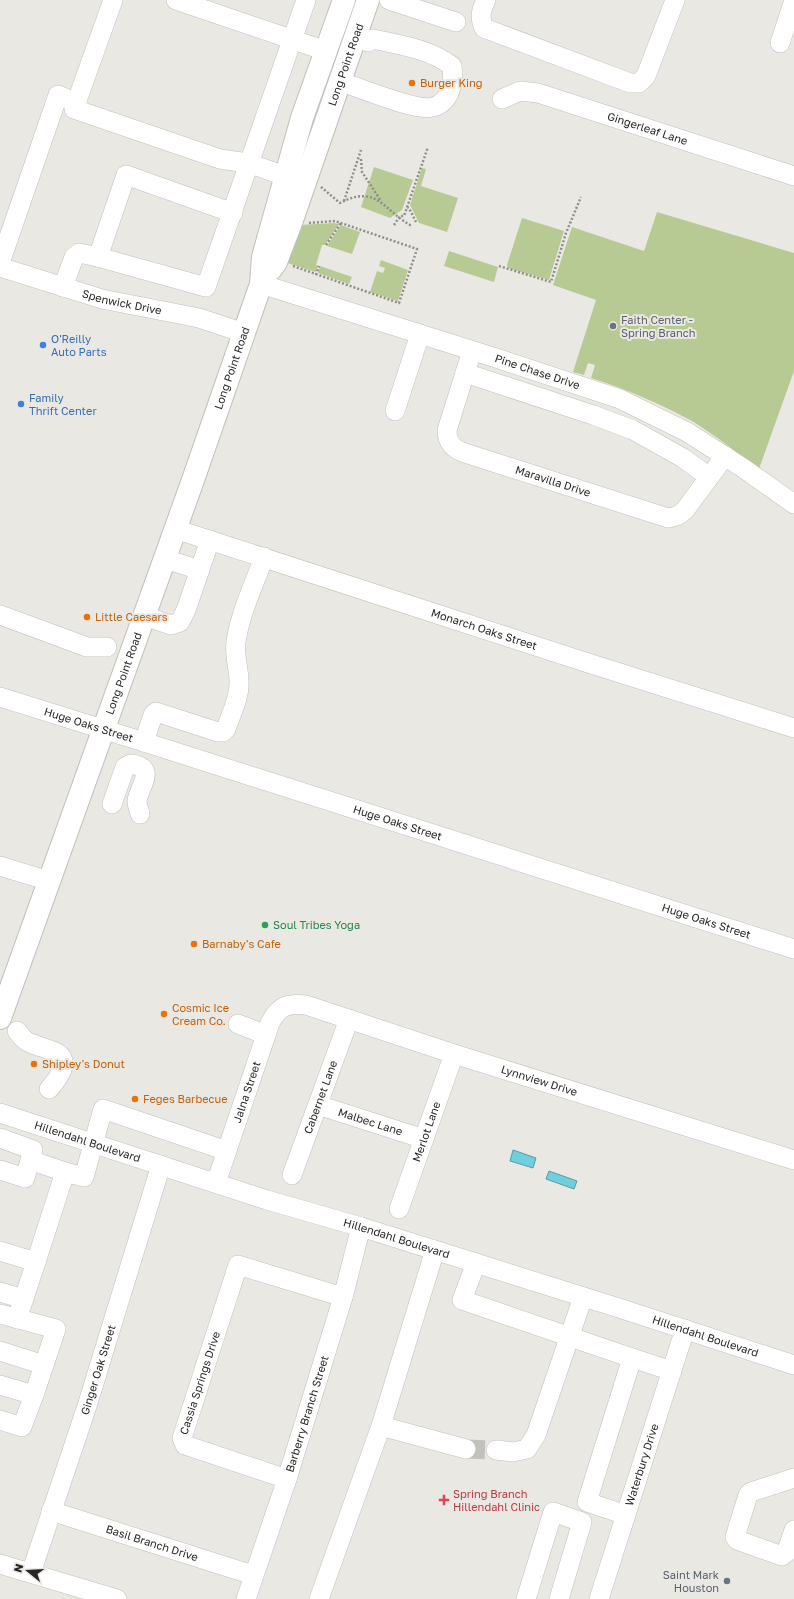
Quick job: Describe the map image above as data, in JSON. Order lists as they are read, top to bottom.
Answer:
{
  "streets": {
    "main road": ["Long Point Road"],
    "street": [
      "Gingerleaf Lane",
      "Spenwick Drive",
      "Pine Chase Drive",
      "Maravilla Drive",
      "Monarch Oaks Street",
      "Huge Oaks Street",
      "Lynnview Drive",
      "Jalna Street",
      "Cabernet Lane",
      "Malbec Lane",
      "Merlot Lane",
      "Hillendahl Boulevard",
      "Ginger Oak Street",
      "Cassia Springs Drive",
      "Barberry Branch Street",
      "Waterbury Drive",
      "Basil Branch Drive"
    ]
  },
  "crossings": [
    ["Long Point Road", "Spenwick Drive"],
    ["Long Point Road", "Pine Chase Drive"],
    ["Long Point Road", "Monarch Oaks Street"],
    ["Long Point Road", "Huge Oaks Street"],
    ["Pine Chase Drive", "Maravilla Drive"],
    ["Lynnview Drive", "Jalna Street"],
    ["Lynnview Drive", "Cabernet Lane"],
    ["Lynnview Drive", "Merlot Lane"],
    ["Jalna Street", "Hillendahl Boulevard"],
    ["Cabernet Lane", "Malbec Lane"],
    ["Malbec Lane", "Merlot Lane"],
    ["Hillendahl Boulevard", "Ginger Oak Street"],
    ["Hillendahl Boulevard", "Barberry Branch Street"],
    ["Hillendahl Boulevard", "Waterbury Drive"],
    ["Ginger Oak Street", "Basil Branch Drive"],
    ["Cassia Springs Drive", "Barberry Branch Street"],
    ["Barberry Branch Street", "Basil Branch Drive"]
  ],
  "places": {
    "other": [
      "Burger King",
      "Faith Center - Spring Branch",
      "O'Reilly Auto Parts",
      "Family Thrift Center",
      "Little Caesars",
      "Soul Tribes Yoga",
      "Barnaby's Cafe",
      "Cosmic Ice Cream Co.",
      "Shipley's Donut",
      "Feges Barbecue",
      "Saint Mark Houston"
    ],
    "health": ["Spring Branch Hillendahl Clinic"]
  },
  "north": "left"
}
